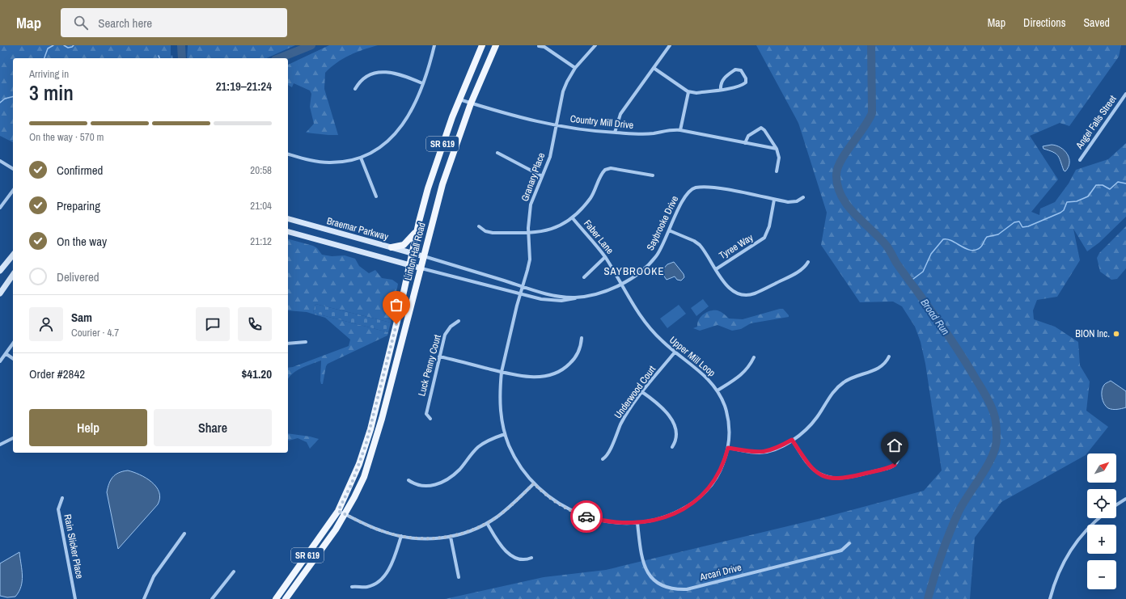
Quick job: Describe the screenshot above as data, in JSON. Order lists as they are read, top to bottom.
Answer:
{
  "streets": {
    "main road": ["SR 619", "Linton Hall Road"],
    "street": [
      "Country Mill Drive",
      "Angel Falls Street",
      "Granary Place",
      "Saybrooke Drive",
      "Braemar Parkway",
      "Faber Lane",
      "Tyree Way",
      "Upper Mill Loop",
      "Luck Penny Court",
      "Underwood Court",
      "Rain Slicker Place",
      "Arcari Drive"
    ]
  },
  "crossings": [
    ["Country Mill Drive", "Granary Place"],
    ["Country Mill Drive", "Linton Hall Road"],
    ["Granary Place", "Saybrooke Drive"],
    ["Granary Place", "Upper Mill Loop"],
    ["Saybrooke Drive", "Braemar Parkway"],
    ["Saybrooke Drive", "Faber Lane"],
    ["Saybrooke Drive", "Tyree Way"],
    ["Saybrooke Drive", "Linton Hall Road"],
    ["Saybrooke Drive", "Upper Mill Loop"],
    ["Braemar Parkway", "Linton Hall Road"],
    ["Faber Lane", "Upper Mill Loop"],
    ["Upper Mill Loop", "Underwood Court"],
    ["Upper Mill Loop", "Arcari Drive"]
  ],
  "districts": ["SAYBROOKE"],
  "water": ["Broad Run"],
  "places": ["BION Inc."],
  "north": "top right",
  "page": {
    "header": "Map",
    "search": "Search here",
    "nav": ["Map", "Directions", "Saved"],
    "heading": ["3 min", "Arriving in", "21:19–21:24"],
    "panel": [
      "Sam",
      "Courier · 4.7",
      "Order #2842",
      "$41.20"
    ],
    "bar": "On the way · 570 m",
    "list": [
      ["Confirmed", "20:58"],
      ["Preparing", "21:04"],
      ["On the way", "21:12"],
      "Delivered"
    ],
    "buttons": ["Help", "Share"],
    "map_buttons": ["+", "−"]
  }
}
